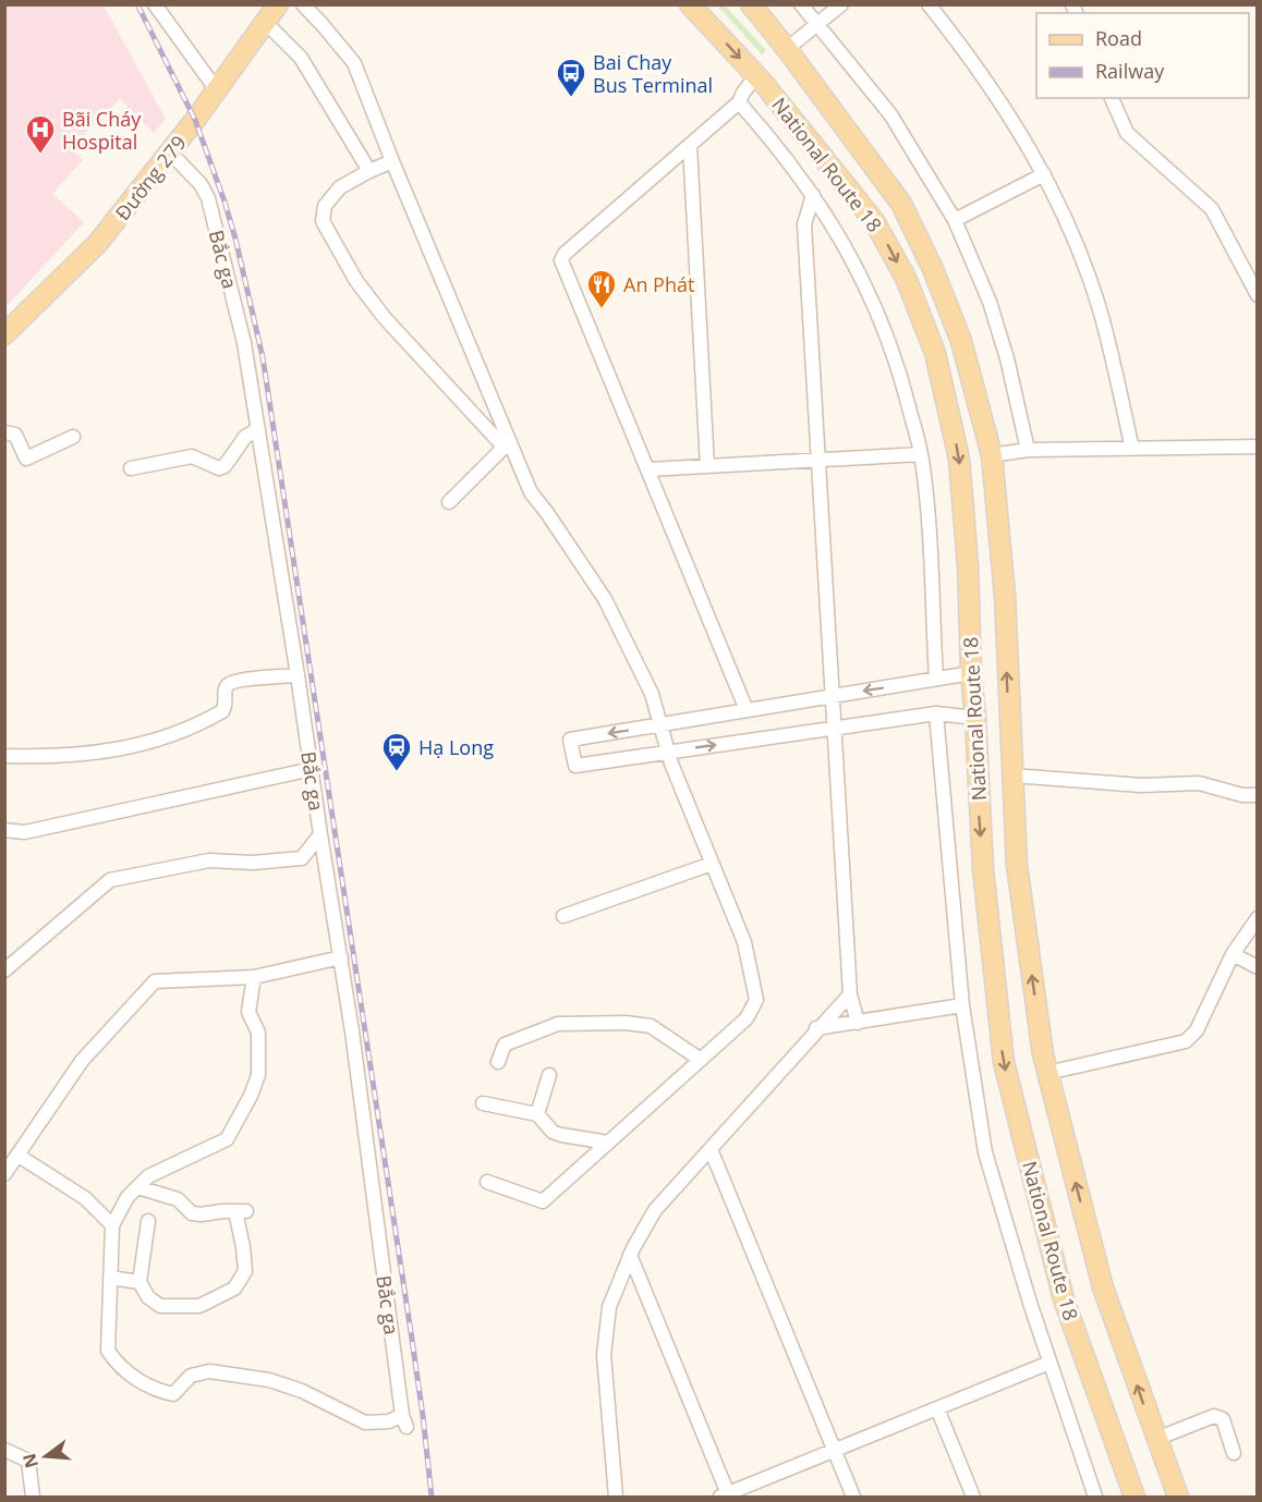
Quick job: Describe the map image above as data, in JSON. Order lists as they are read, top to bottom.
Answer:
{
  "streets": {
    "main road": ["National Route 18", "Đường 279"],
    "street": ["Bắc ga"]
  },
  "crossings": [
    ["Đường 279", "Bắc ga"]
  ],
  "places": {
    "bus stop": ["Bai Chay Bus Terminal"],
    "hospital": ["Bãi Cháy Hospital"],
    "restaurant": ["An Phát"],
    "station": ["Hạ Long"]
  },
  "legend": ["Road", "Railway"],
  "north": "left"
}
